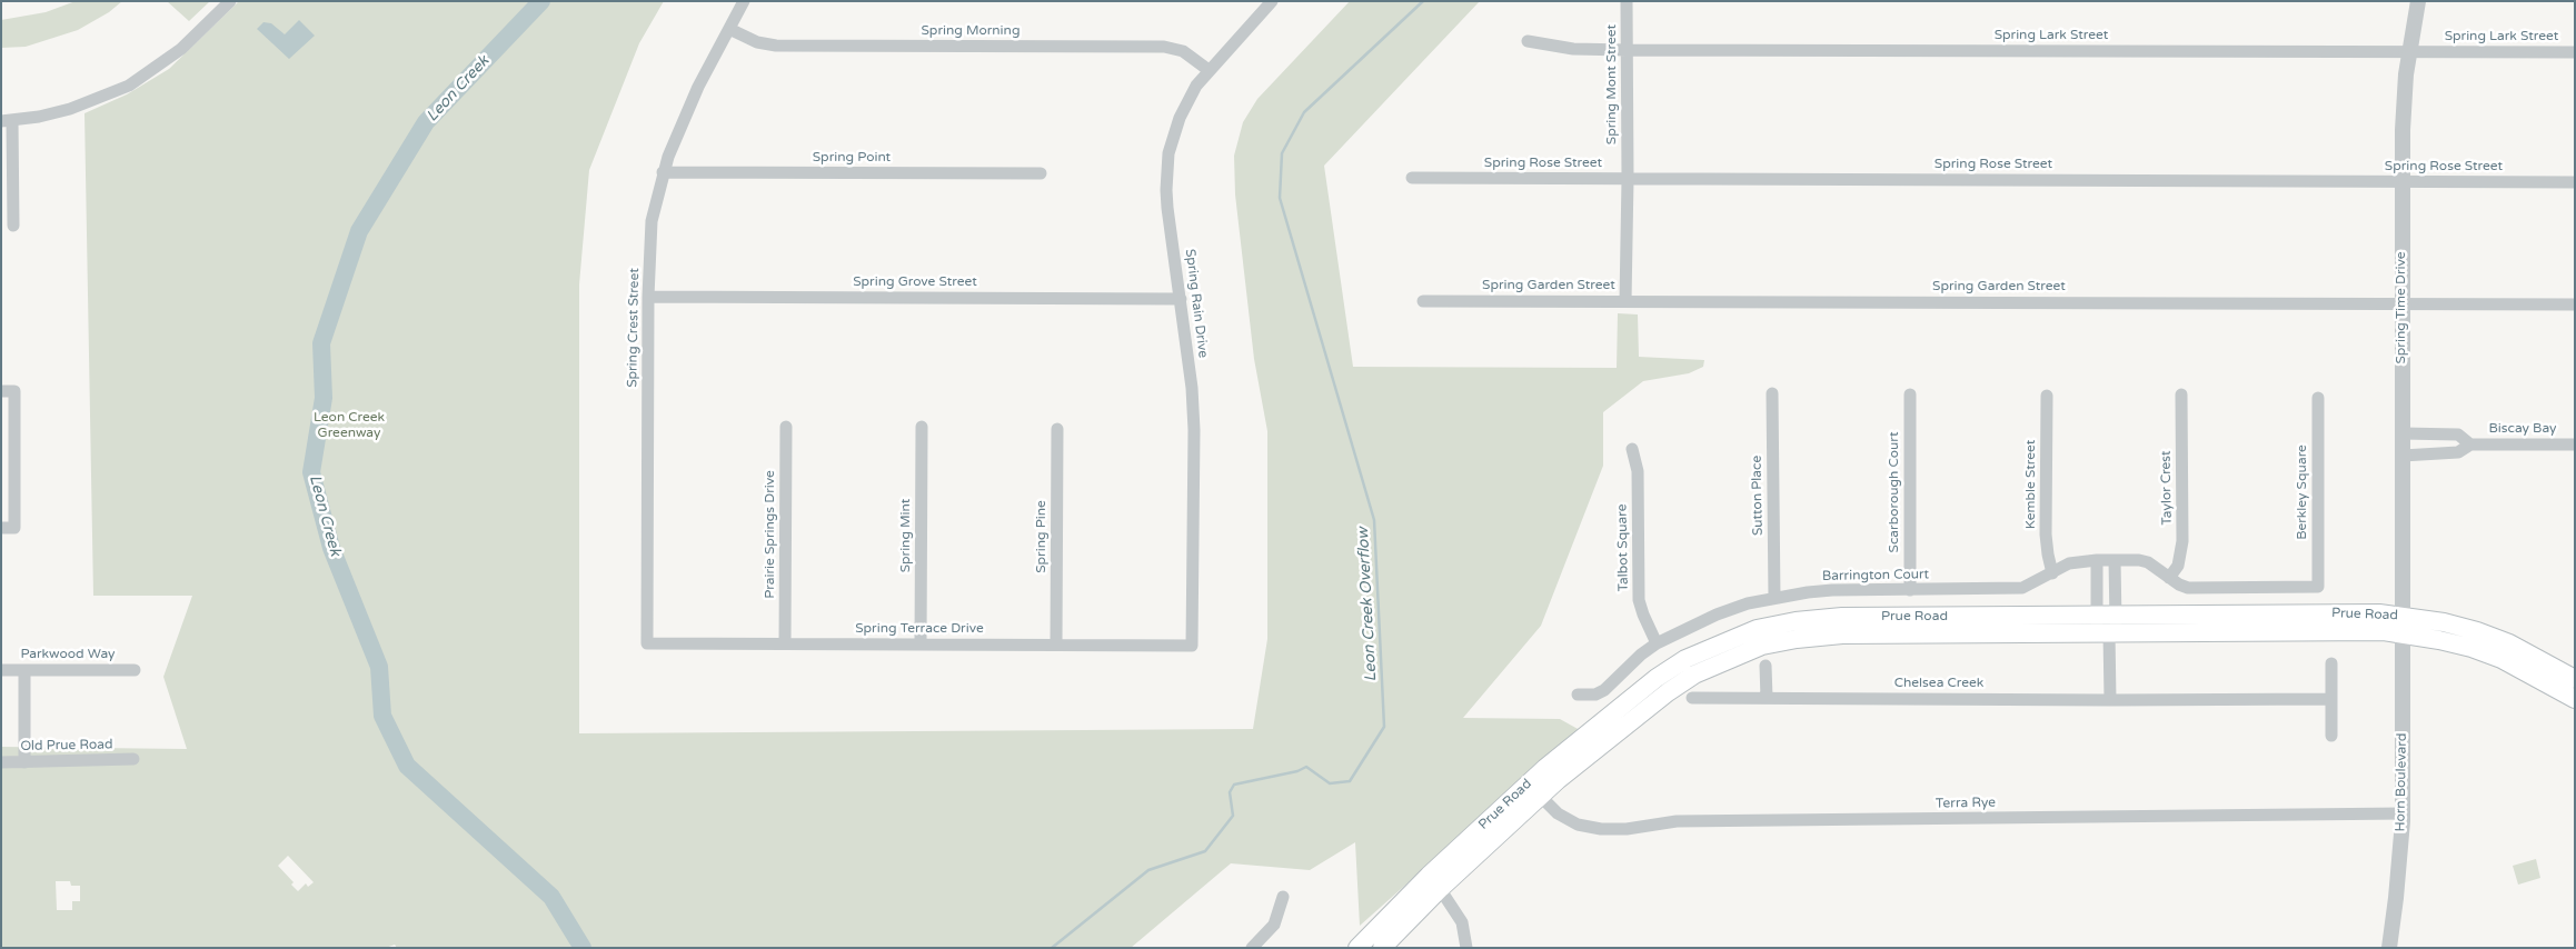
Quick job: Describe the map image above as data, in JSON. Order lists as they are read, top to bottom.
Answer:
{
  "streets": {
    "main road": ["Prue Road"],
    "street": [
      "Spring Morning",
      "Spring Lark Street",
      "Spring Mont Street",
      "Spring Point",
      "Spring Rose Street",
      "Spring Grove Street",
      "Spring Garden Street",
      "Spring Rain Drive",
      "Spring Time Drive",
      "Spring Crest Street",
      "Biscay Bay",
      "Kemble Street",
      "Taylor Crest",
      "Scarborough Court",
      "Berkley Square",
      "Sutton Place",
      "Prairie Springs Drive",
      "Spring Mint",
      "Spring Pine",
      "Talbot Square",
      "Barrington Court",
      "Spring Terrace Drive",
      "Parkwood Way",
      "Chelsea Creek",
      "Old Prue Road",
      "Horn Boulevard",
      "Terra Rye"
    ]
  },
  "crossings": [
    ["Spring Morning", "Spring Rain Drive"],
    ["Spring Morning", "Spring Crest Street"],
    ["Spring Lark Street", "Spring Mont Street"],
    ["Spring Lark Street", "Spring Time Drive"],
    ["Spring Mont Street", "Spring Rose Street"],
    ["Spring Mont Street", "Spring Garden Street"],
    ["Spring Point", "Spring Crest Street"],
    ["Spring Rose Street", "Spring Time Drive"],
    ["Spring Grove Street", "Spring Rain Drive"],
    ["Spring Grove Street", "Spring Crest Street"],
    ["Spring Garden Street", "Spring Time Drive"],
    ["Spring Rain Drive", "Spring Terrace Drive"],
    ["Spring Time Drive", "Biscay Bay"],
    ["Spring Time Drive", "Prue Road"],
    ["Spring Time Drive", "Horn Boulevard"],
    ["Spring Crest Street", "Spring Terrace Drive"],
    ["Kemble Street", "Barrington Court"],
    ["Taylor Crest", "Barrington Court"],
    ["Scarborough Court", "Barrington Court"],
    ["Berkley Square", "Barrington Court"],
    ["Sutton Place", "Barrington Court"],
    ["Prairie Springs Drive", "Spring Terrace Drive"],
    ["Spring Mint", "Spring Terrace Drive"],
    ["Spring Pine", "Spring Terrace Drive"],
    ["Talbot Square", "Barrington Court"],
    ["Prue Road", "Horn Boulevard"],
    ["Prue Road", "Terra Rye"],
    ["Horn Boulevard", "Terra Rye"]
  ],
  "water": ["Leon Creek", "Leon Creek Overflow"],
  "parks": ["Leon Creek Greenway"]
}
